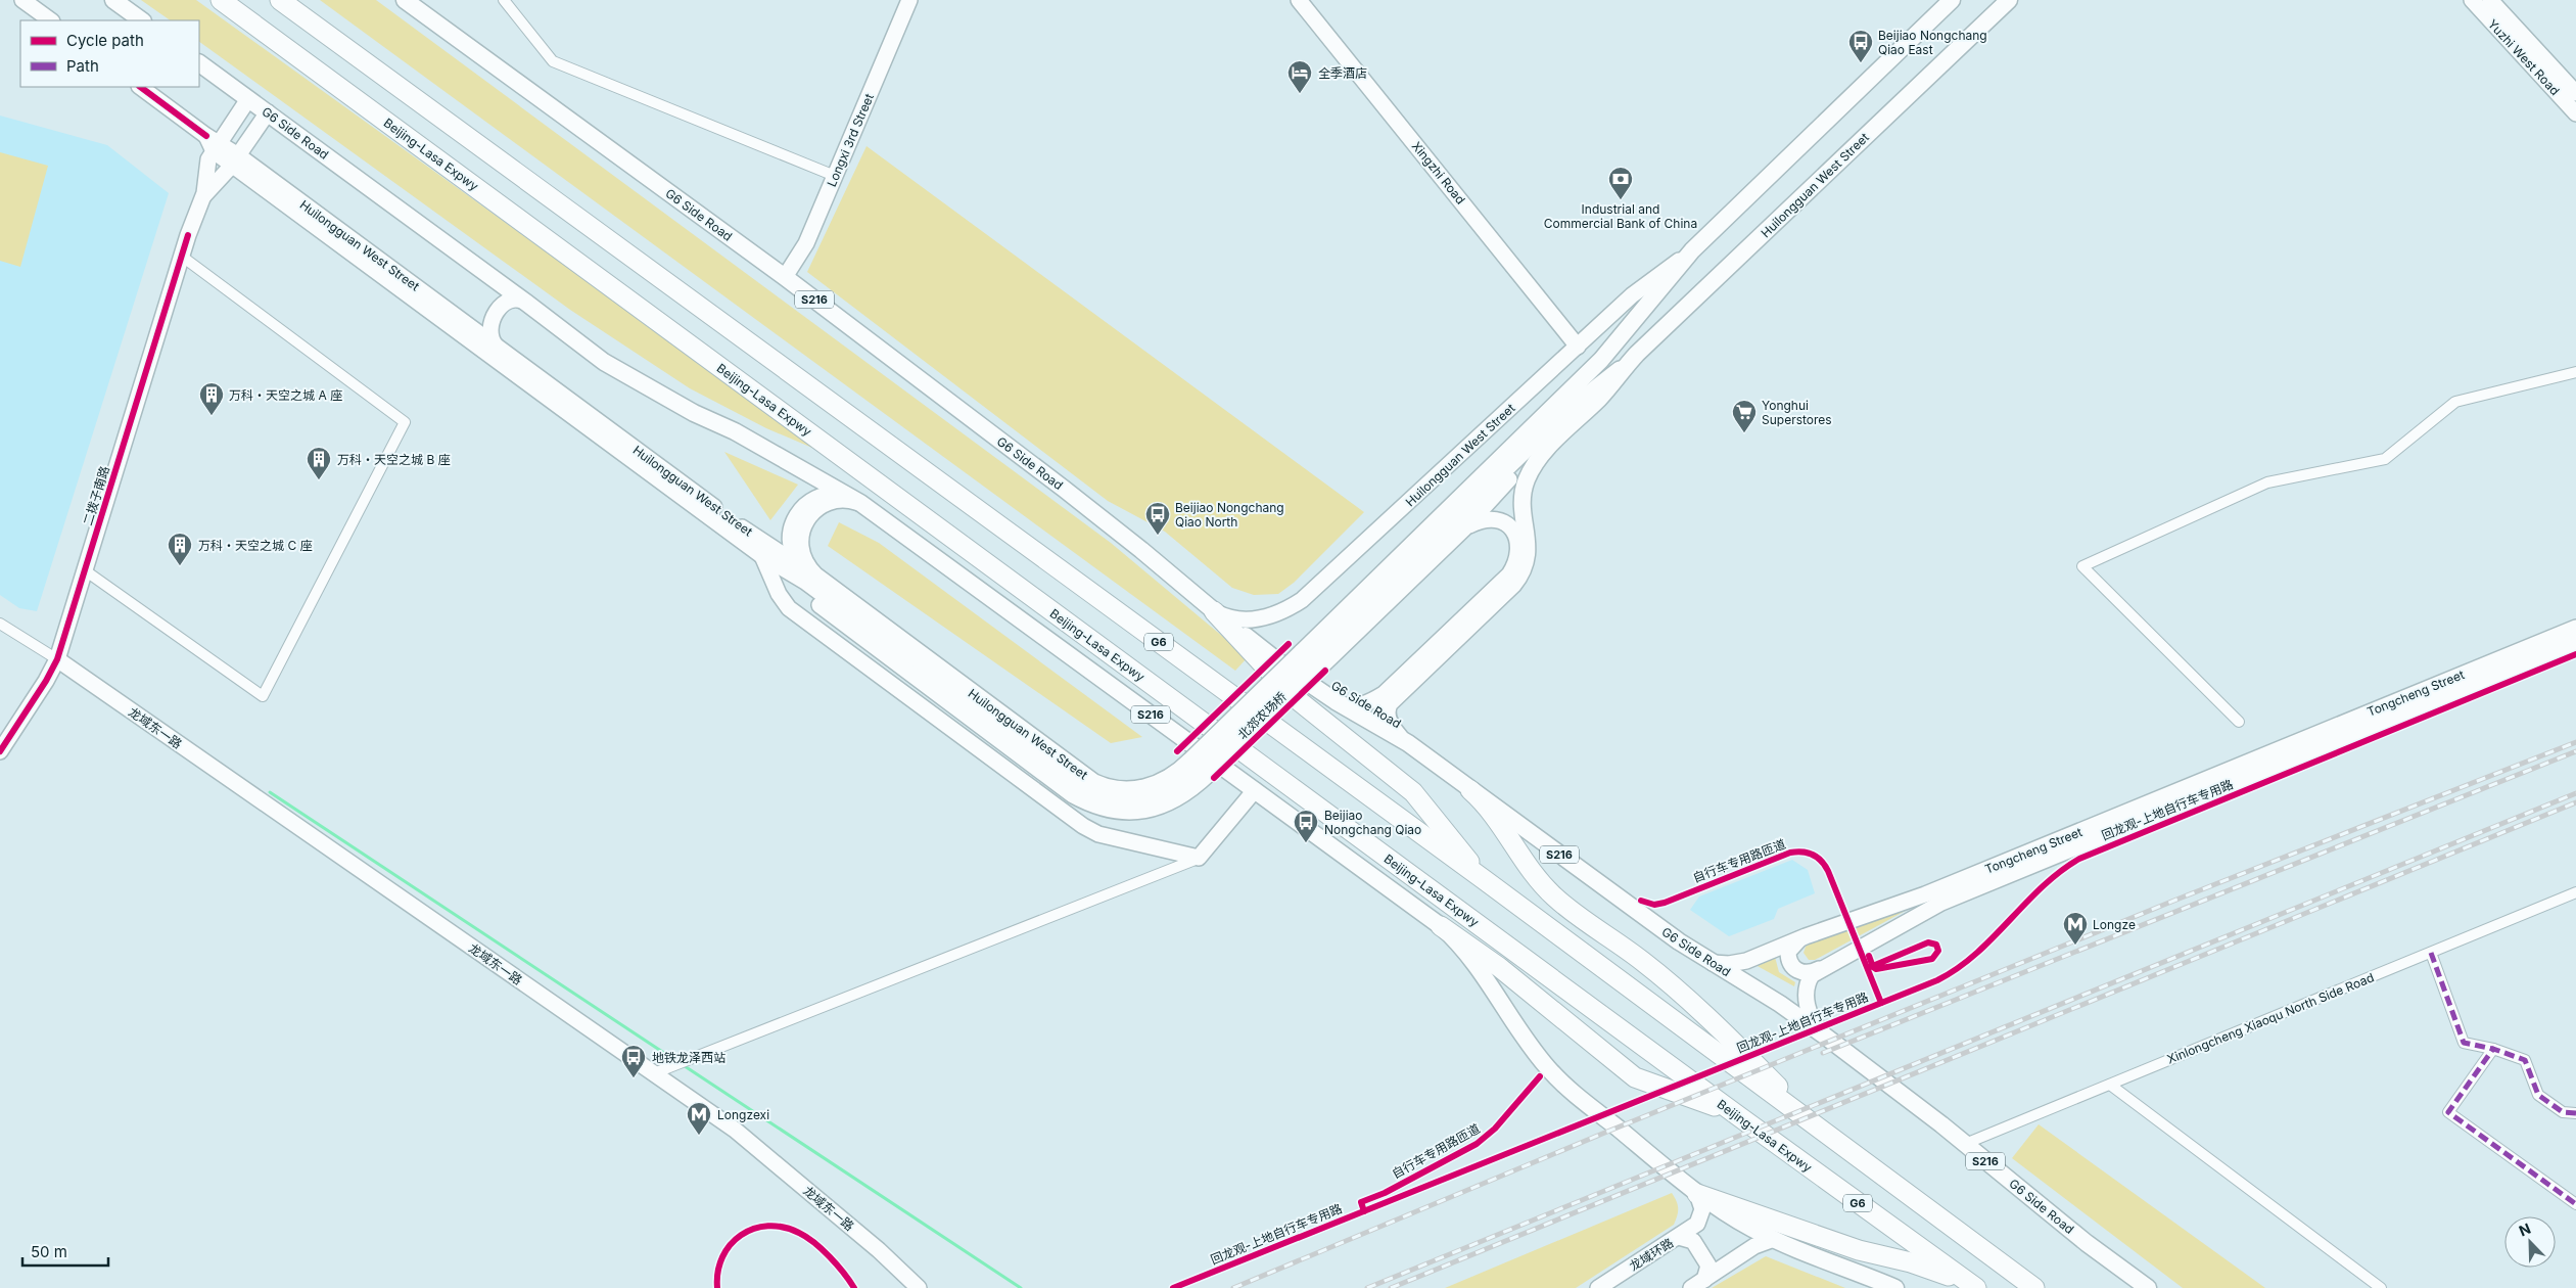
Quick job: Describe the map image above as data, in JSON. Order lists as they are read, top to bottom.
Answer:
{
  "streets": {
    "highway": ["Beijing-Lasa Expwy", "G6"],
    "main road": [
      "Yuzhi West Road",
      "G6 Side Road",
      "Longxi 3rd Street",
      "Xingzhi Road",
      "Huilongguan West Street",
      "S216",
      "二拨子南路",
      "Tongcheng Street",
      "北郊农场桥",
      "龙域东一路",
      "龙域环路"
    ],
    "street": ["Xinlongcheng Xiaoqu North Side Road"],
    "cycle path": ["回龙观-上地自行车专用路", "自行车专用路匝道"]
  },
  "crossings": [
    ["G6 Side Road", "Longxi 3rd Street"],
    ["G6 Side Road", "Huilongguan West Street"],
    ["G6 Side Road", "Tongcheng Street"],
    ["G6 Side Road", "Xinlongcheng Xiaoqu North Side Road"],
    ["G6 Side Road", "龙域环路"],
    ["Xingzhi Road", "Huilongguan West Street"],
    ["Huilongguan West Street", "北郊农场桥"],
    ["二拨子南路", "龙域东一路"]
  ],
  "places": {
    "bus stop": [
      "Beijiao Nongchang Qiao East",
      "Beijiao Nongchang Qiao North",
      "Beijiao Nongchang Qiao",
      "地铁龙泽西站"
    ],
    "hotel": ["全季酒店"],
    "bank": ["Industrial and Commercial Bank of China"],
    "building": ["万科・天空之城 A 座", "万科・天空之城 B 座", "万科・天空之城 C 座"],
    "supermarket": ["Yonghui Superstores"],
    "metro station": ["Longze", "Longzexi"]
  },
  "legend": ["Cycle path", "Path"],
  "scale_bar": "50 m",
  "north": "top left"
}
